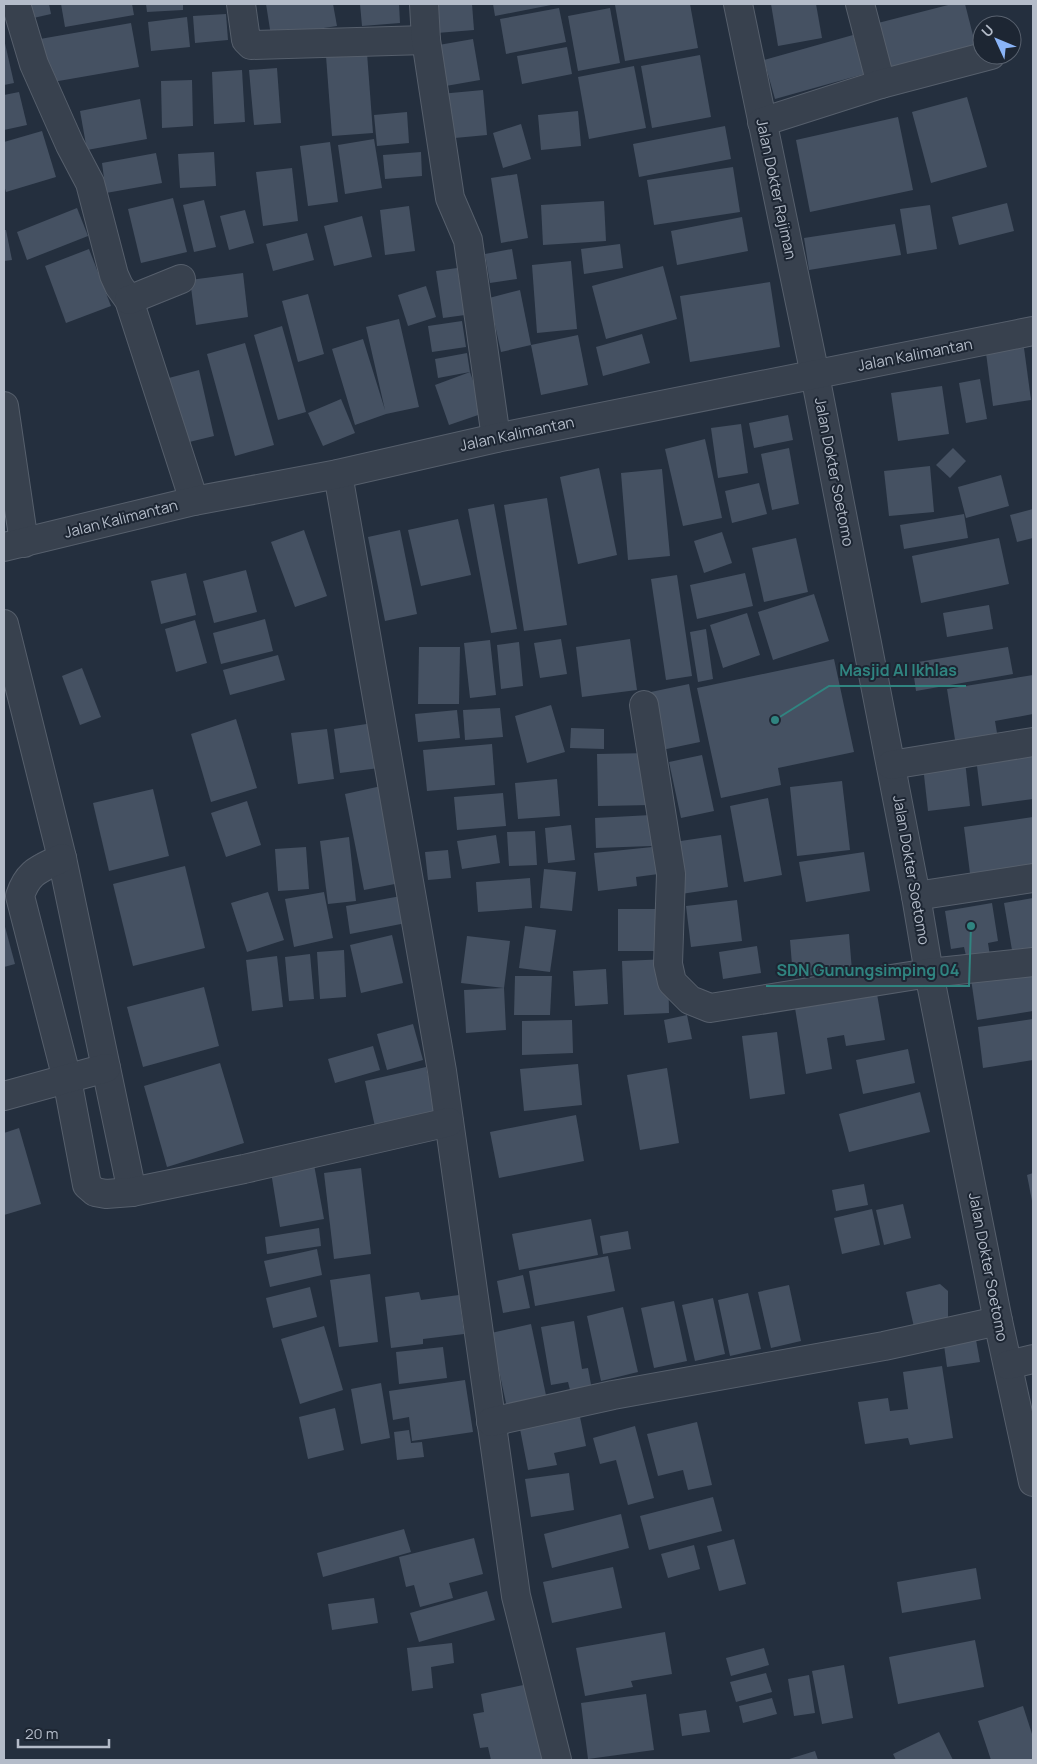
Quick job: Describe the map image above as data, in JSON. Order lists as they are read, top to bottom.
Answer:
{
  "streets": {
    "street": ["Jalan Dokter Rajiman", "Jalan Kalimantan", "Jalan Dokter Soetomo"]
  },
  "crossings": [
    ["Jalan Dokter Rajiman", "Jalan Kalimantan"],
    ["Jalan Dokter Rajiman", "Jalan Dokter Soetomo"],
    ["Jalan Kalimantan", "Jalan Dokter Soetomo"]
  ],
  "places": ["Masjid Al Ikhlas", "SDN Gunungsimping 04"],
  "scale_bar": "20 m",
  "north": "top left"
}
